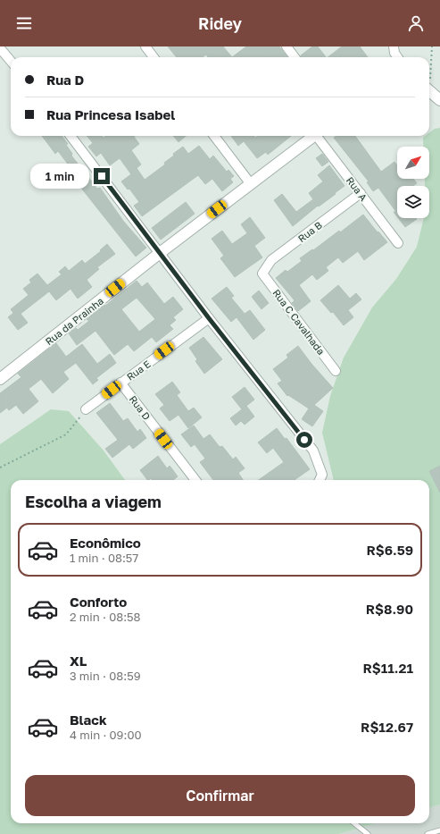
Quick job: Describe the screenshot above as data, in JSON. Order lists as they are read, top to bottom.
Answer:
{
  "streets": {
    "street": [
      "Rua A",
      "Rua B",
      "Rua da Prainha",
      "Rua C Cavalhada",
      "Rua E",
      "Rua D"
    ]
  },
  "crossings": [
    ["Rua A", "Rua B"],
    ["Rua B", "Rua C Cavalhada"],
    ["Rua E", "Rua D"]
  ],
  "north": "top right",
  "page": {
    "header": "Ridey",
    "banner": ["Rua D", "Rua Princesa Isabel"],
    "bubble": "1 min",
    "heading": "Escolha a viagem",
    "list": [
      {
        "name": "Econômico",
        "note": "1 min · 08:57",
        "value": "R$6.59"
      },
      {
        "name": "Conforto",
        "note": "2 min · 08:58",
        "value": "R$8.90"
      },
      {
        "name": "XL",
        "note": "3 min · 08:59",
        "value": "R$11.21"
      },
      {
        "name": "Black",
        "note": "4 min · 09:00",
        "value": "R$12.67"
      }
    ],
    "buttons": "Confirmar"
  }
}
